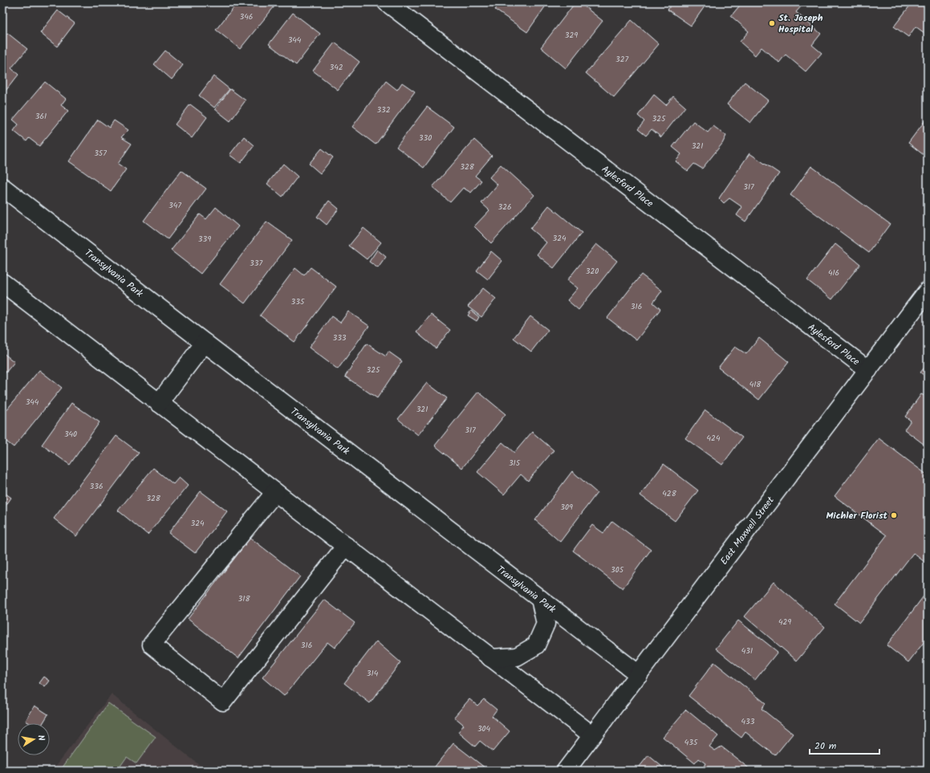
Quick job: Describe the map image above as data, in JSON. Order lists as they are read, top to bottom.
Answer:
{
  "streets": {
    "street": ["Aylesford Place", "Transylvania Park", "East Maxwell Street"]
  },
  "crossings": [
    ["Aylesford Place", "East Maxwell Street"],
    ["Transylvania Park", "East Maxwell Street"]
  ],
  "places": ["St. Joseph Hospital", "Michler Florist"],
  "house_numbers": [
    "346",
    "329",
    "344",
    "327",
    "342",
    "332",
    "361",
    "325",
    "330",
    "321",
    "357",
    "328",
    "317",
    "347",
    "326",
    "324",
    "339",
    "337",
    "320",
    "416",
    "335",
    "316",
    "333",
    "325",
    "418",
    "344",
    "321",
    "317",
    "340",
    "424",
    "315",
    "336",
    "428",
    "328",
    "309",
    "324",
    "305",
    "318",
    "429",
    "316",
    "431",
    "314",
    "433",
    "304",
    "435"
  ],
  "scale_bar": "20 m",
  "north": "right"
}
